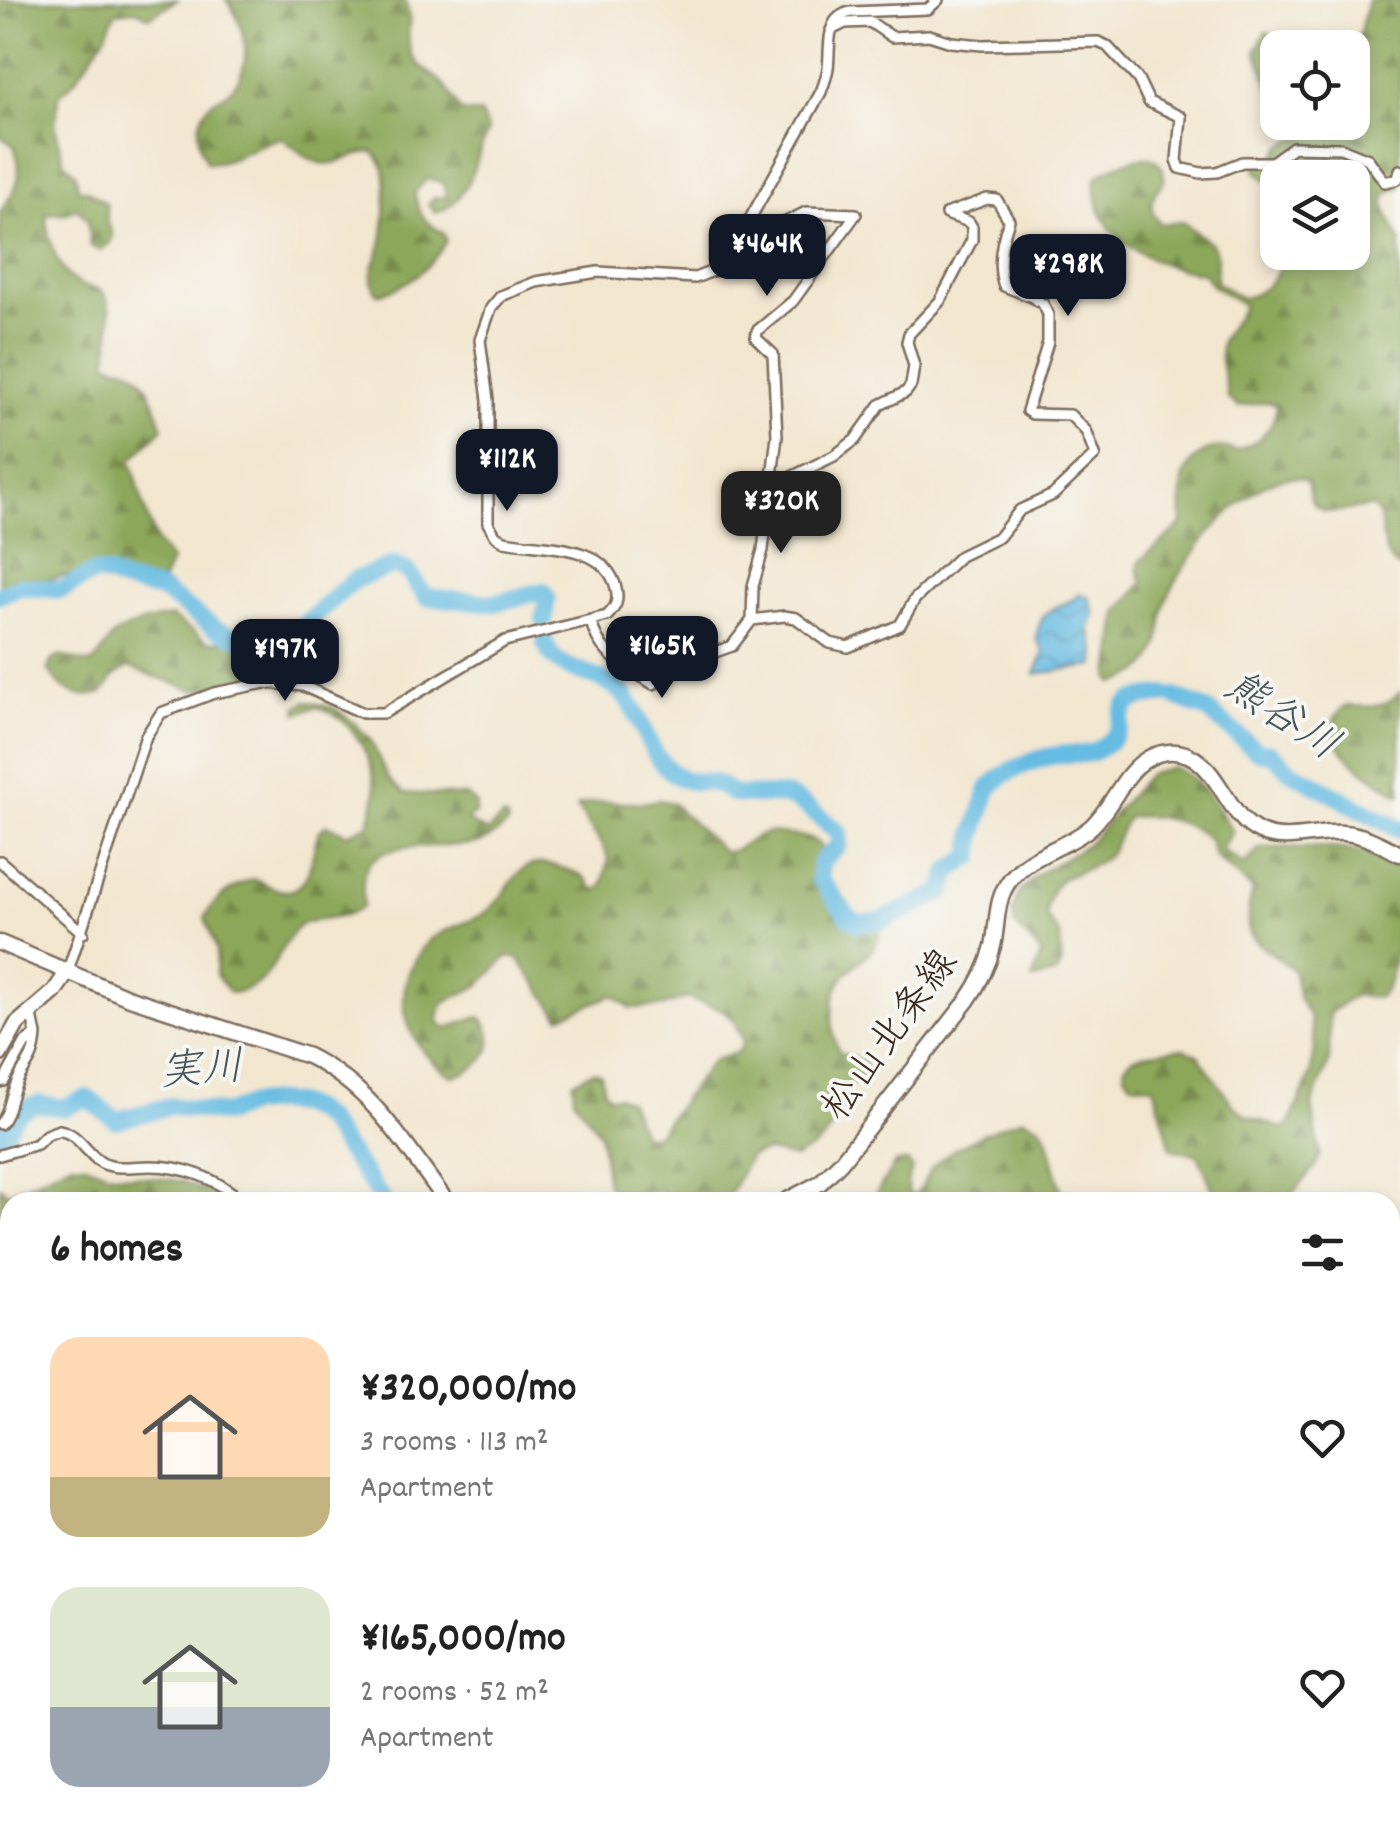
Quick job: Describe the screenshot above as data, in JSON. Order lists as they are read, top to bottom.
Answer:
{
  "streets": {
    "main road": ["松山北条線"]
  },
  "water": ["熊谷川", "実川"],
  "page": {
    "price": [
      "¥464K",
      "¥298K",
      "¥112K",
      "¥320K",
      "¥165K",
      "¥197K"
    ],
    "heading": "6 homes",
    "list": [
      {
        "name": "¥320,000/mo",
        "note": "3 rooms · 113 m² · Apartment"
      },
      {
        "name": "¥165,000/mo",
        "note": "2 rooms · 52 m² · Apartment"
      }
    ]
  }
}
